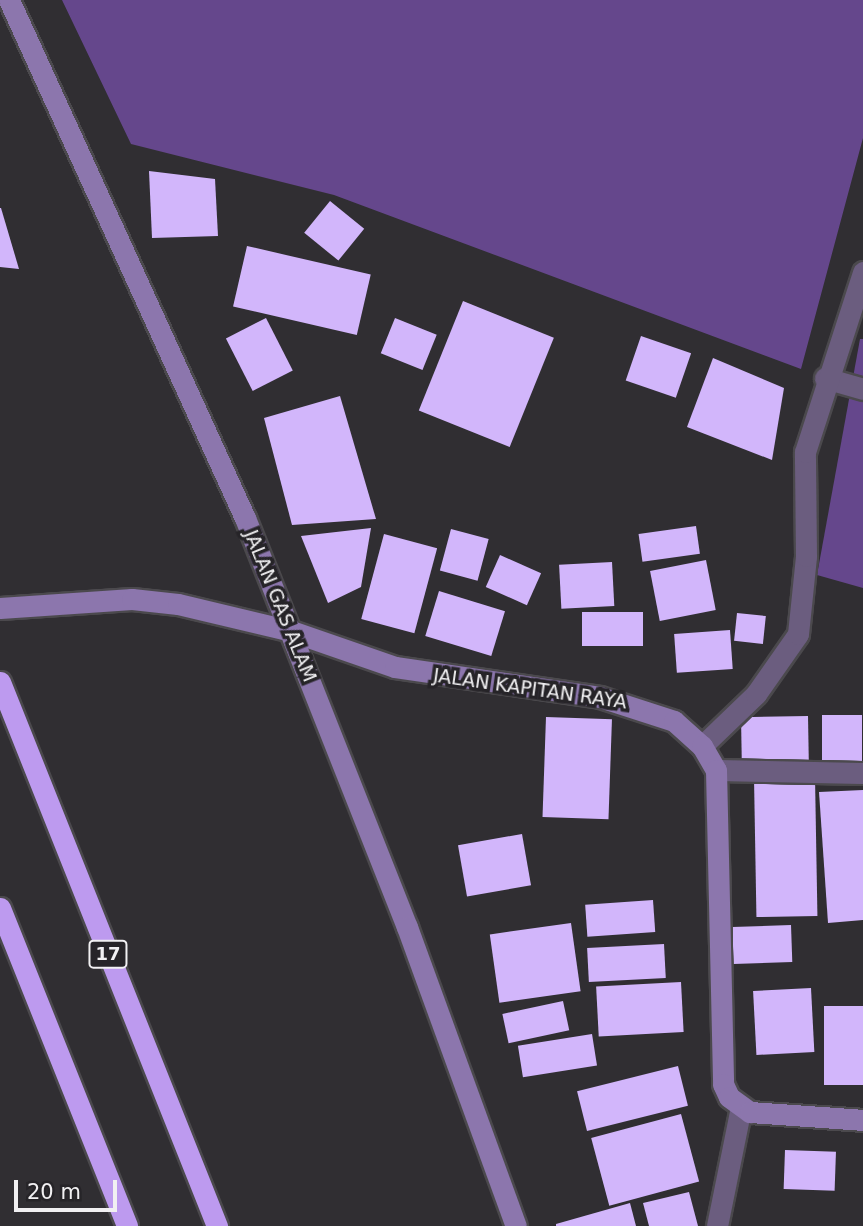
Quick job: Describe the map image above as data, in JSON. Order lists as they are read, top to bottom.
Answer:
{
  "streets": {
    "highway": ["17"],
    "street": ["JALAN GAS ALAM", "JALAN KAPITAN RAYA"]
  },
  "crossings": [
    ["JALAN GAS ALAM", "JALAN KAPITAN RAYA"]
  ],
  "scale_bar": "20 m"
}
